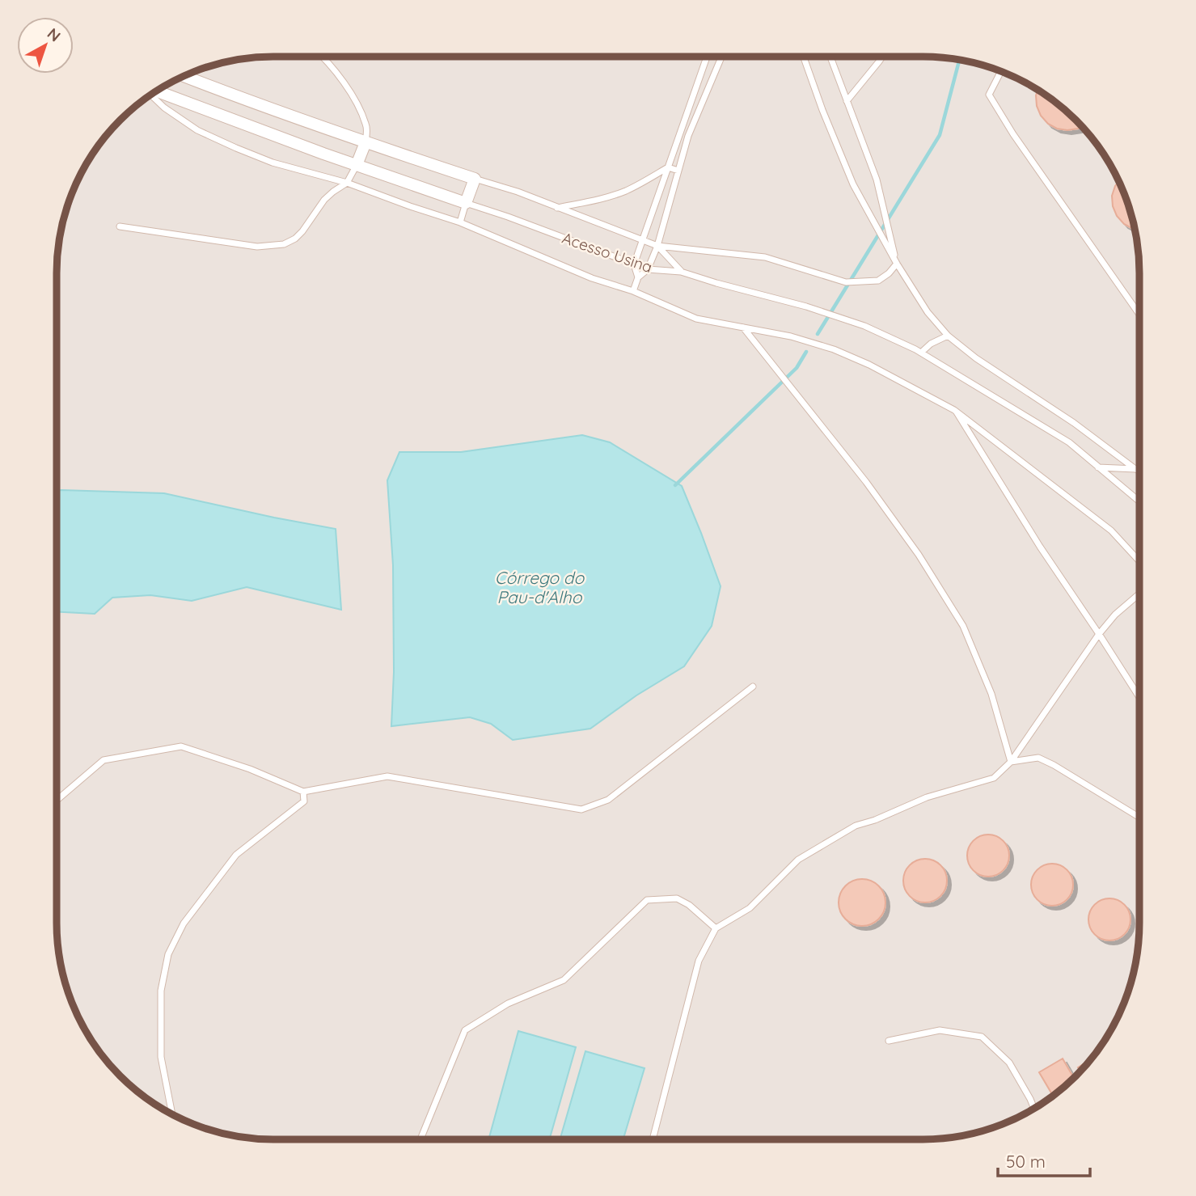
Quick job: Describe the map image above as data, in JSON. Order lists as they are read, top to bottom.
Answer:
{
  "streets": {
    "street": ["Acesso Usina"]
  },
  "water": ["Córrego do Pau-d'Alho"],
  "scale_bar": "50 m",
  "north": "top right"
}
